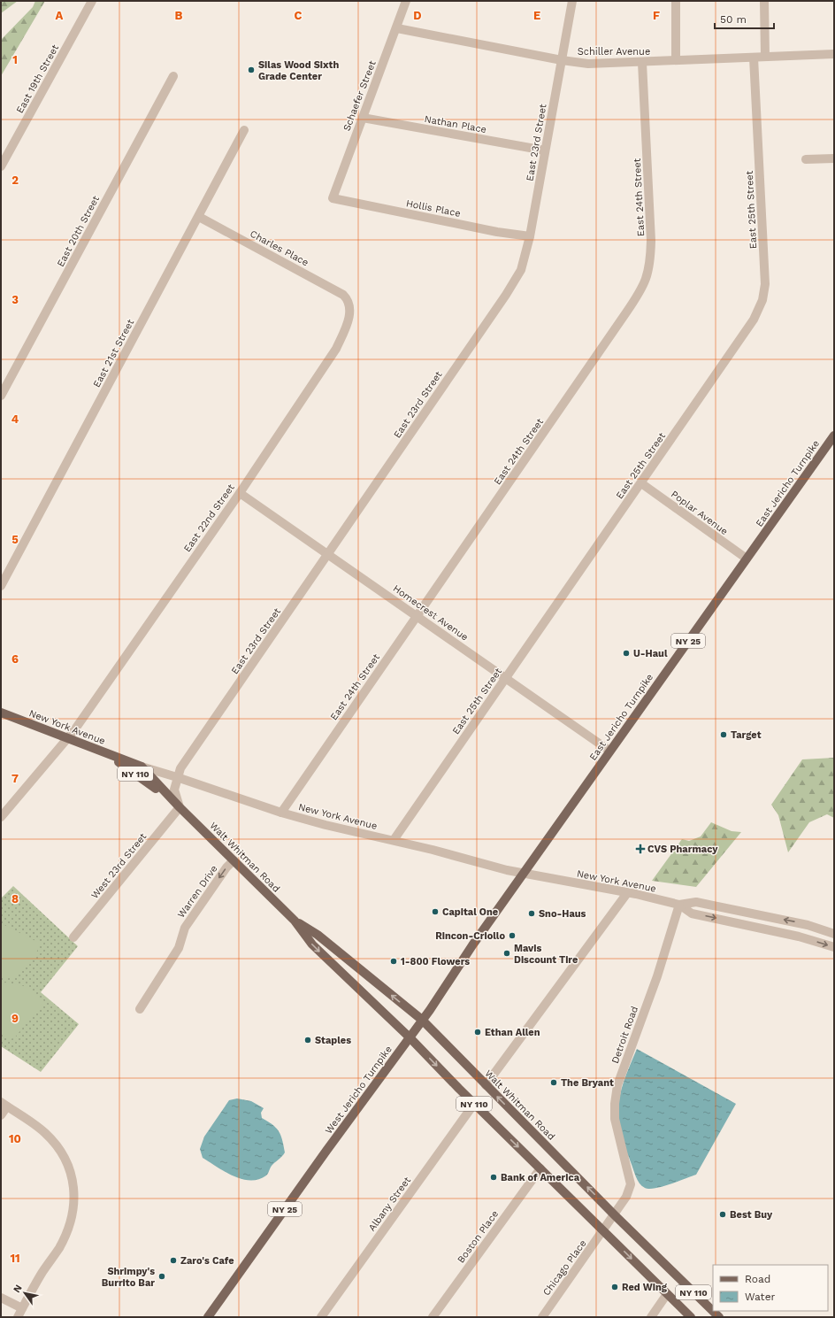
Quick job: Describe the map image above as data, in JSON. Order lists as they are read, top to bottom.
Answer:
{
  "streets": {
    "main road": [
      "East Jericho Turnpike",
      "NY 25",
      "New York Avenue",
      "NY 110",
      "Walt Whitman Road",
      "West Jericho Turnpike"
    ],
    "street": [
      "Schiller Avenue",
      "East 19th Street",
      "Schaefer Street",
      "Nathan Place",
      "East 23rd Street",
      "East 24th Street",
      "Hollis Place",
      "East 25th Street",
      "East 20th Street",
      "Charles Place",
      "East 21st Street",
      "Poplar Avenue",
      "East 22nd Street",
      "Homecrest Avenue",
      "West 23rd Street",
      "Warren Drive",
      "Detroit Road",
      "Albany Street",
      "Boston Place",
      "Chicago Place"
    ]
  },
  "crossings": [
    ["Schiller Avenue", "Schaefer Street"],
    ["Schiller Avenue", "East 23rd Street"],
    ["Schiller Avenue", "East 24th Street"],
    ["Schiller Avenue", "East 25th Street"],
    ["Schaefer Street", "Nathan Place"],
    ["Schaefer Street", "Hollis Place"],
    ["Nathan Place", "East 23rd Street"],
    ["East 23rd Street", "Hollis Place"],
    ["East 23rd Street", "Homecrest Avenue"],
    ["East 23rd Street", "New York Avenue"],
    ["East 24th Street", "Homecrest Avenue"],
    ["East 24th Street", "New York Avenue"],
    ["East 25th Street", "Poplar Avenue"],
    ["East 25th Street", "Homecrest Avenue"],
    ["East 25th Street", "New York Avenue"],
    ["Charles Place", "East 21st Street"],
    ["Charles Place", "East 22nd Street"],
    ["East Jericho Turnpike", "Poplar Avenue"],
    ["East Jericho Turnpike", "Homecrest Avenue"],
    ["East Jericho Turnpike", "New York Avenue"],
    ["East Jericho Turnpike", "West Jericho Turnpike"],
    ["East 22nd Street", "Homecrest Avenue"],
    ["East 22nd Street", "New York Avenue"],
    ["New York Avenue", "Walt Whitman Road"],
    ["New York Avenue", "Detroit Road"],
    ["New York Avenue", "West Jericho Turnpike"],
    ["Walt Whitman Road", "West 23rd Street"],
    ["Walt Whitman Road", "Warren Drive"],
    ["Walt Whitman Road", "Detroit Road"],
    ["Walt Whitman Road", "West Jericho Turnpike"],
    ["Walt Whitman Road", "Albany Street"],
    ["Walt Whitman Road", "Boston Place"],
    ["Walt Whitman Road", "Chicago Place"],
    ["Detroit Road", "Chicago Place"]
  ],
  "one_way": ["Warren Drive"],
  "places": {
    "other": [
      "Silas Wood Sixth Grade Center",
      "U-Haul",
      "Target",
      "Capital One",
      "Sno-Haus",
      "Rincon-Criollo",
      "Mavis Discount Tire",
      "1-800 Flowers",
      "Ethan Allen",
      "Staples",
      "The Bryant",
      "Bank of America",
      "Best Buy",
      "Zaro's Cafe",
      "Shrimpy's Burrito Bar",
      "Red Wing"
    ],
    "health": ["CVS Pharmacy"]
  },
  "legend": ["Road", "Water"],
  "scale_bar": "50 m",
  "north": "top left",
  "grid": {
    "columns": [
      "A",
      "B",
      "C",
      "D",
      "E",
      "F"
    ],
    "rows": [
      "1",
      "2",
      "3",
      "4",
      "5",
      "6",
      "7",
      "8",
      "9",
      "10",
      "11"
    ]
  }
}
